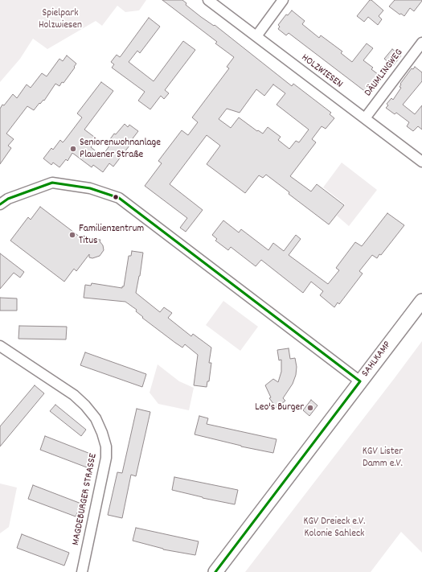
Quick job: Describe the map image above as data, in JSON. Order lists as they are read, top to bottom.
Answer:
{
  "streets": {
    "street": [
      "HOLZWIESEN",
      "DÄUMLINGWEG",
      "SAHLKAMP",
      "MAGDEBURGER STRASSE"
    ]
  },
  "crossings": [
    ["HOLZWIESEN", "DÄUMLINGWEG"]
  ],
  "parks": ["Spielpark Holzwiesen", "KGV Lister Damm e.V.", "KGV Dreieck e.V. Kolonie Sahleck"],
  "places": ["Seniorenwohnanlage Plauener Straße", "Familienzentrum Titus", "Leo's Burger"]
}
